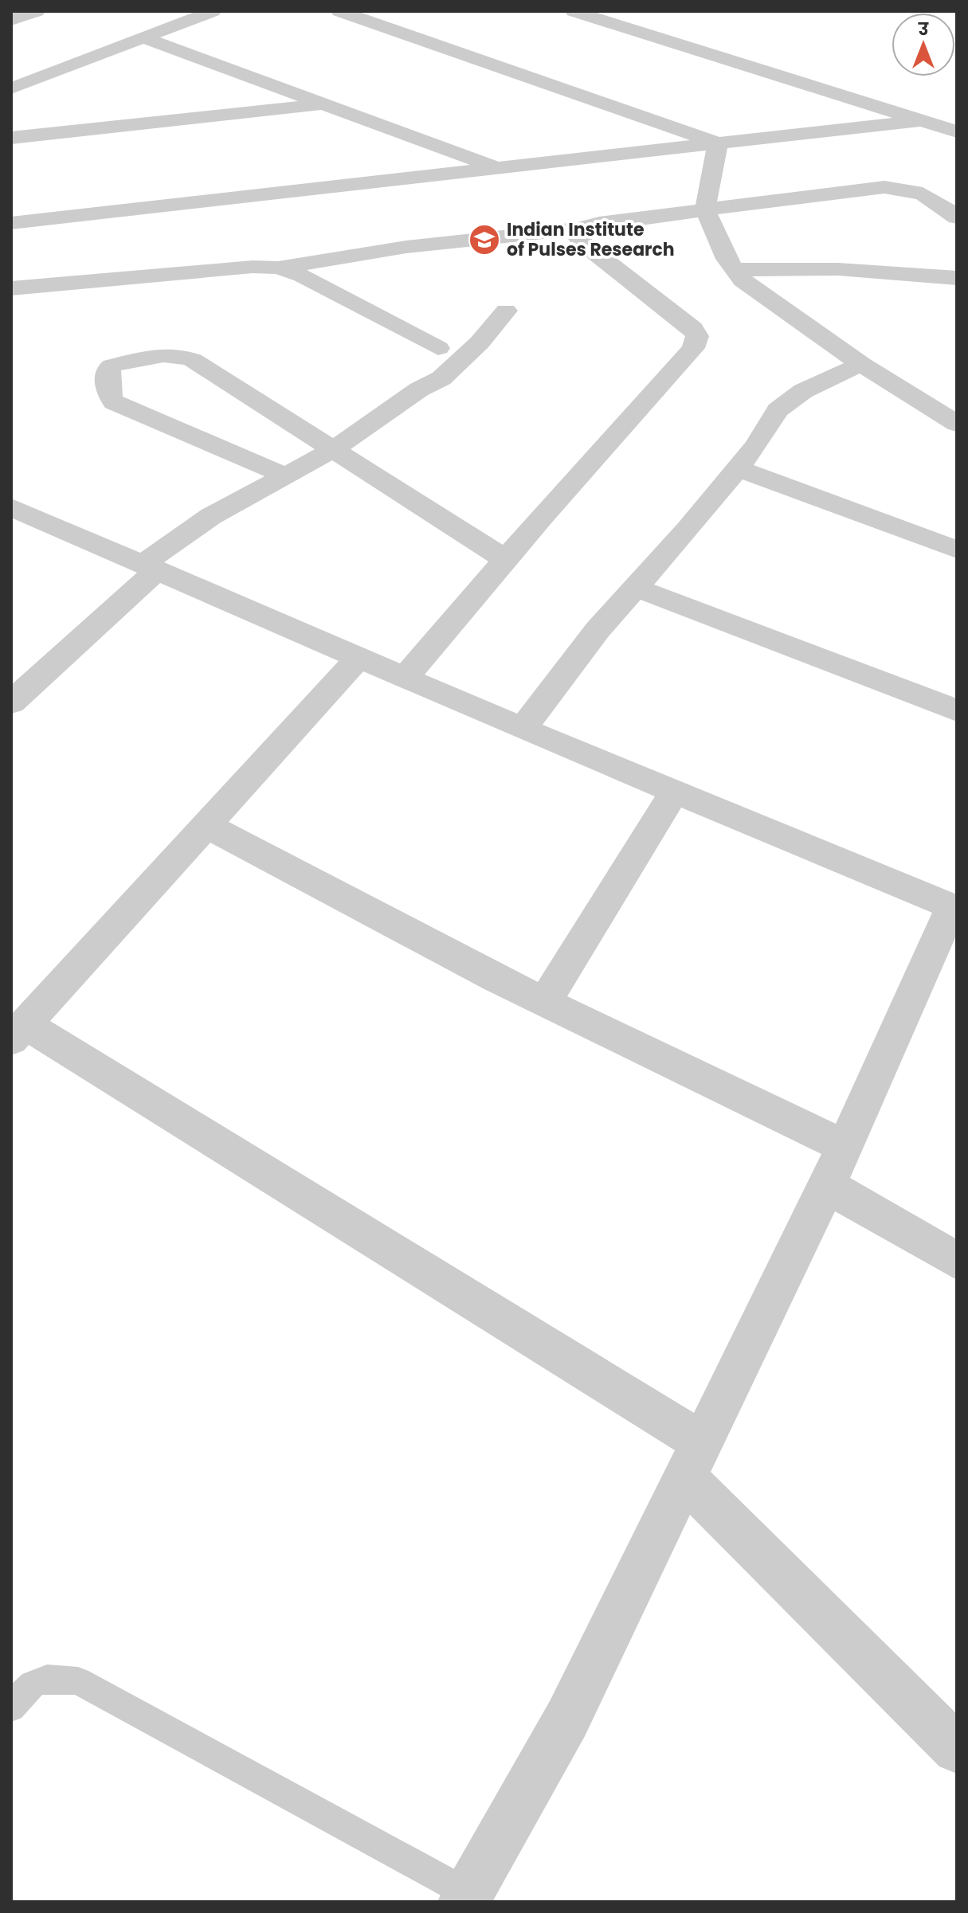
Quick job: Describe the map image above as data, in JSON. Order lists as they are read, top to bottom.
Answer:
{
  "places": {
    "school or university": ["Indian Institute of Pulses Research"]
  },
  "north": "top"
}
